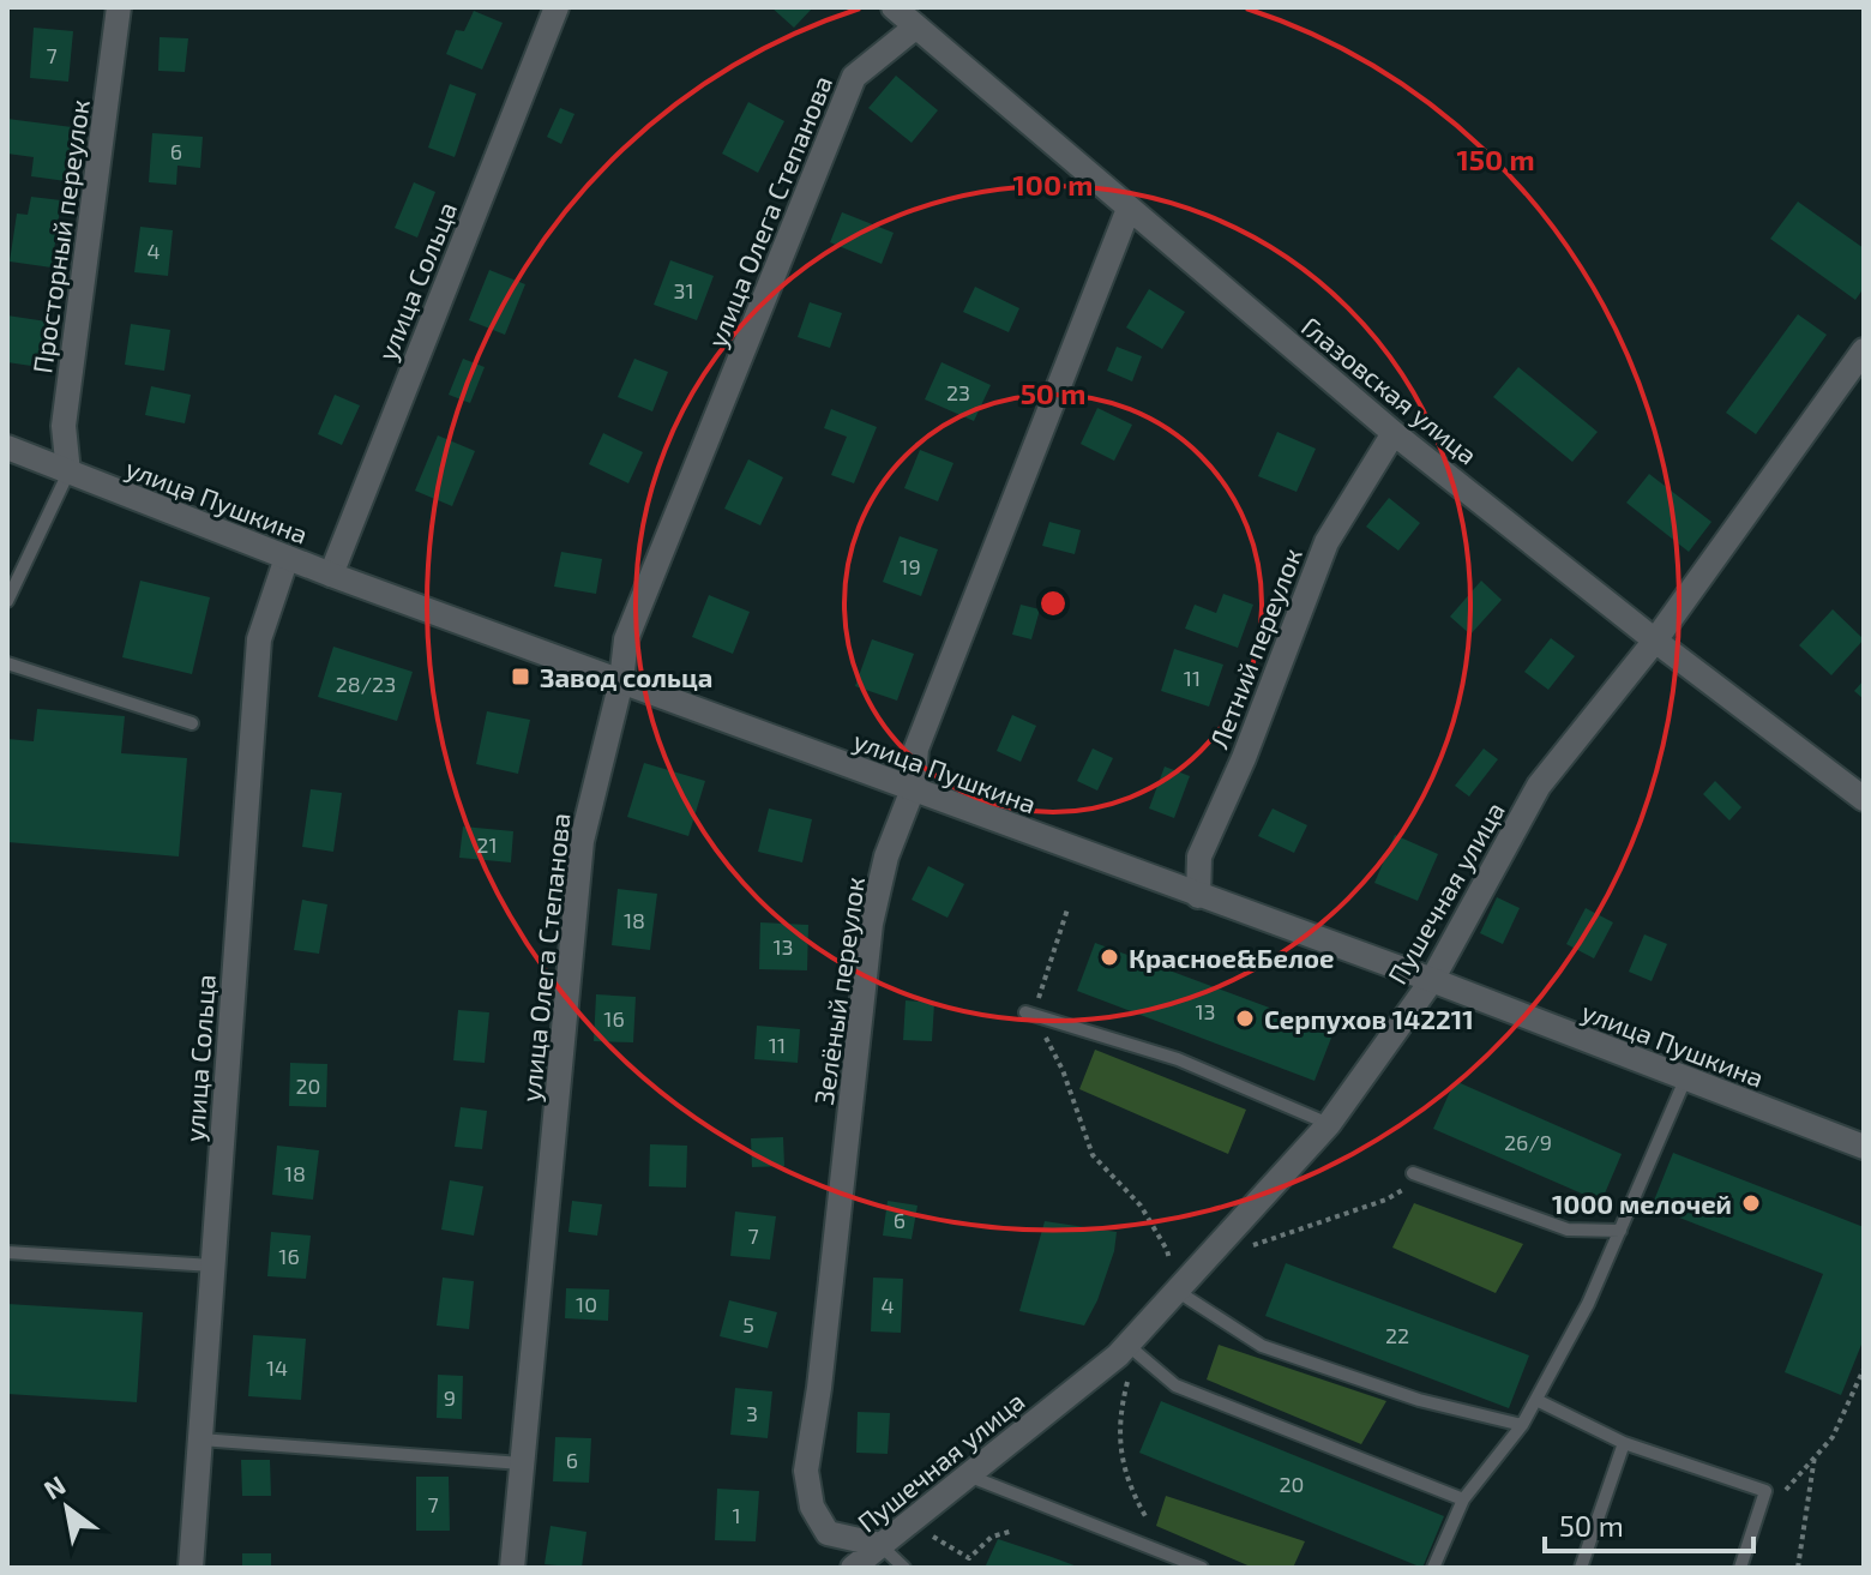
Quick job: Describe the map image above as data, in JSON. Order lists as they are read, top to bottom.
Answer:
{
  "streets": {
    "street": [
      "улица Олега Степанова",
      "Просторный переулок",
      "улица Сольца",
      "Глазовская улица",
      "улица Пушкина",
      "Летний переулок",
      "Пушечная улица",
      "Зелёный переулок"
    ]
  },
  "crossings": [
    ["улица Олега Степанова", "Глазовская улица"],
    ["улица Олега Степанова", "улица Пушкина"],
    ["Просторный переулок", "улица Пушкина"],
    ["улица Сольца", "улица Пушкина"],
    ["Глазовская улица", "Летний переулок"],
    ["Глазовская улица", "Пушечная улица"],
    ["Глазовская улица", "Зелёный переулок"],
    ["улица Пушкина", "Летний переулок"],
    ["улица Пушкина", "Пушечная улица"],
    ["улица Пушкина", "Зелёный переулок"],
    ["Пушечная улица", "Зелёный переулок"]
  ],
  "places": {
    "transit": ["Завод сольца"],
    "other": ["Красное&Белое", "Серпухов 142211", "1000 мелочей"]
  },
  "house_numbers": [
    "7",
    "6",
    "4",
    "31",
    "23",
    "19",
    "11",
    "28/23",
    "21",
    "18",
    "13",
    "13",
    "16",
    "11",
    "20",
    "26/9",
    "18",
    "6",
    "7",
    "16",
    "10",
    "4",
    "5",
    "22",
    "14",
    "9",
    "3",
    "6",
    "20",
    "7",
    "1"
  ],
  "scale_bar": "50 m",
  "north": "top left",
  "rings": ["150 m", "100 m", "50 m"]
}
